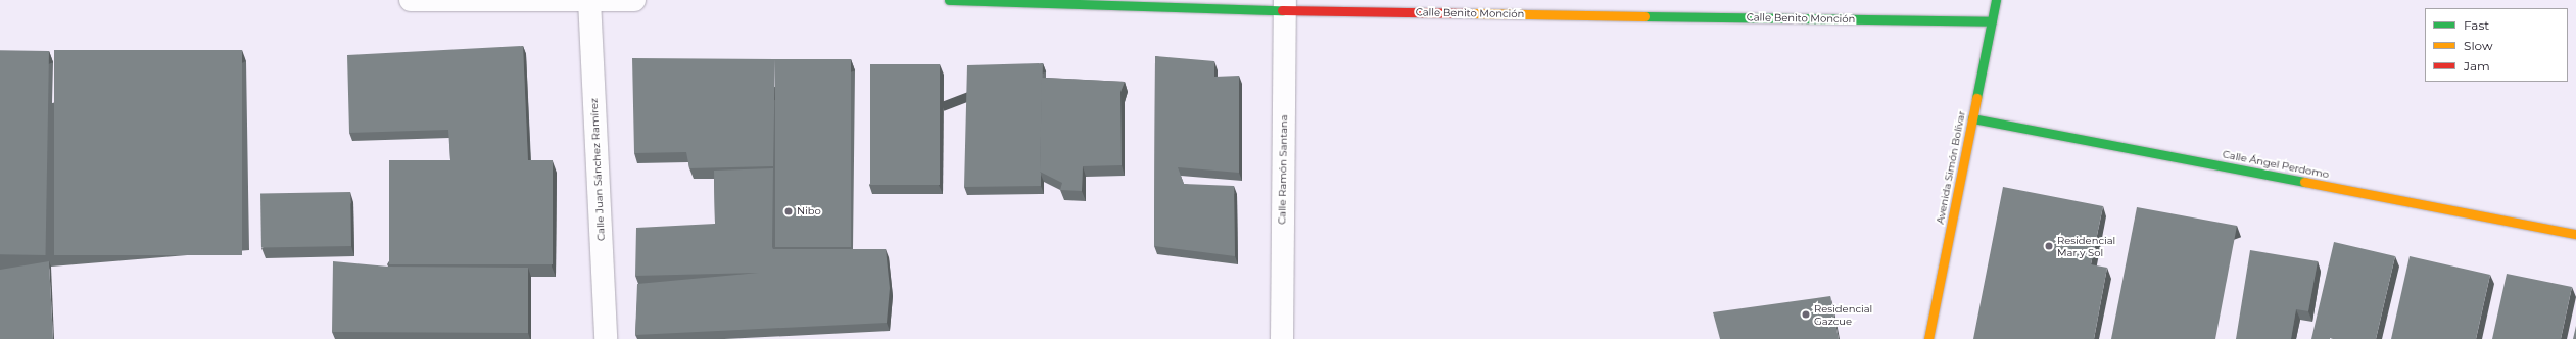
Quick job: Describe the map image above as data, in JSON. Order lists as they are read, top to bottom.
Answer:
{
  "streets": {
    "street": [
      "Calle Benito Monción",
      "Calle Ángel Perdomo",
      "Avenida Simón Bolívar",
      "Calle Juan Sánchez Ramírez",
      "Calle Ramón Santana"
    ]
  },
  "crossings": [
    ["Calle Benito Monción", "Avenida Simón Bolívar"],
    ["Calle Benito Monción", "Calle Ramón Santana"],
    ["Calle Ángel Perdomo", "Avenida Simón Bolívar"]
  ],
  "places": ["Nibo", "Residencial Mar y Sol", "Residencial Gazcue"],
  "legend": ["Fast", "Slow", "Jam"]
}
